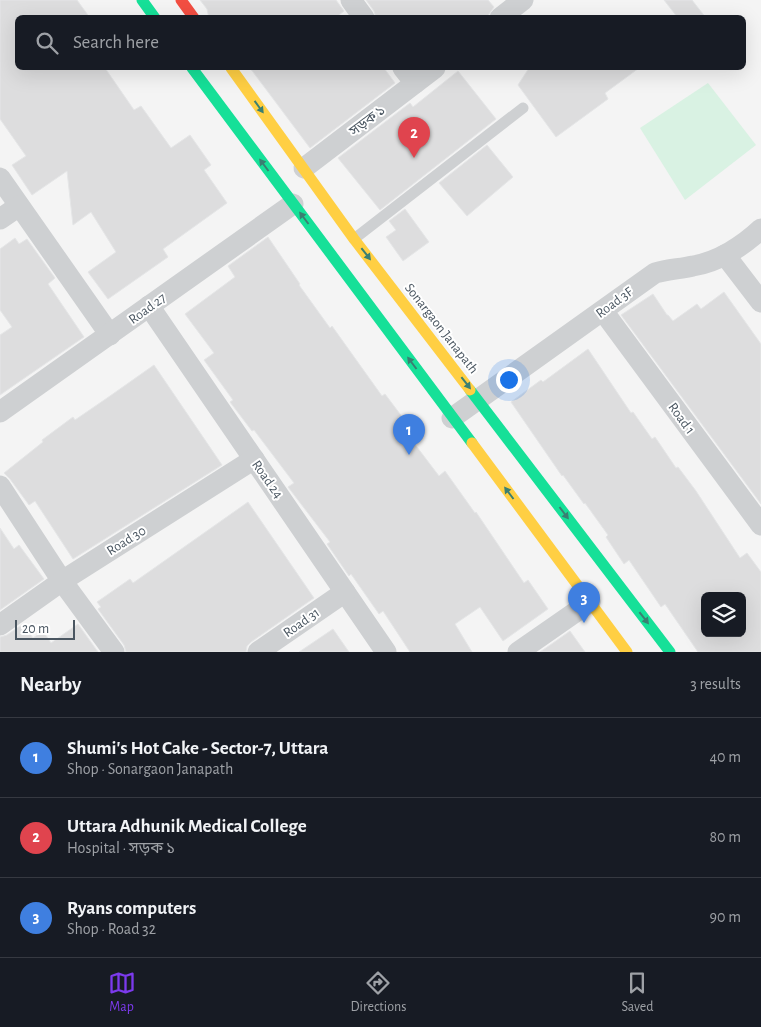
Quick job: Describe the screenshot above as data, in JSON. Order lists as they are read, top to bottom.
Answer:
{
  "streets": {
    "main road": ["Sonargaon Janapath"],
    "street": [
      "সড়ক ১",
      "Road 3F",
      "Road 27",
      "Road 1",
      "Road 24",
      "Road 30",
      "Road 31"
    ]
  },
  "crossings": [
    ["সড়ক ১", "Sonargaon Janapath"],
    ["Road 3F", "Sonargaon Janapath"],
    ["Road 3F", "Road 1"],
    ["Road 27", "Road 24"],
    ["Road 24", "Road 30"],
    ["Road 24", "Road 31"]
  ],
  "scale_bar": "20 m",
  "page": {
    "search": "Search here",
    "pins": ["2", "1", "3"],
    "scale": "20 m",
    "heading": ["Nearby", "3 results"],
    "list": [
      {
        "mark": "1",
        "name": "Shumi's Hot Cake - Sector-7, Uttara",
        "note": "Shop · Sonargaon Janapath",
        "value": "40 m"
      },
      {
        "mark": "2",
        "name": "Uttara Adhunik Medical College",
        "note": "Hospital · সড়ক ১",
        "value": "80 m"
      },
      {
        "mark": "3",
        "name": "Ryans computers",
        "note": "Shop · Road 32",
        "value": "90 m"
      }
    ],
    "nav": ["Map", "Directions", "Saved"]
  }
}
